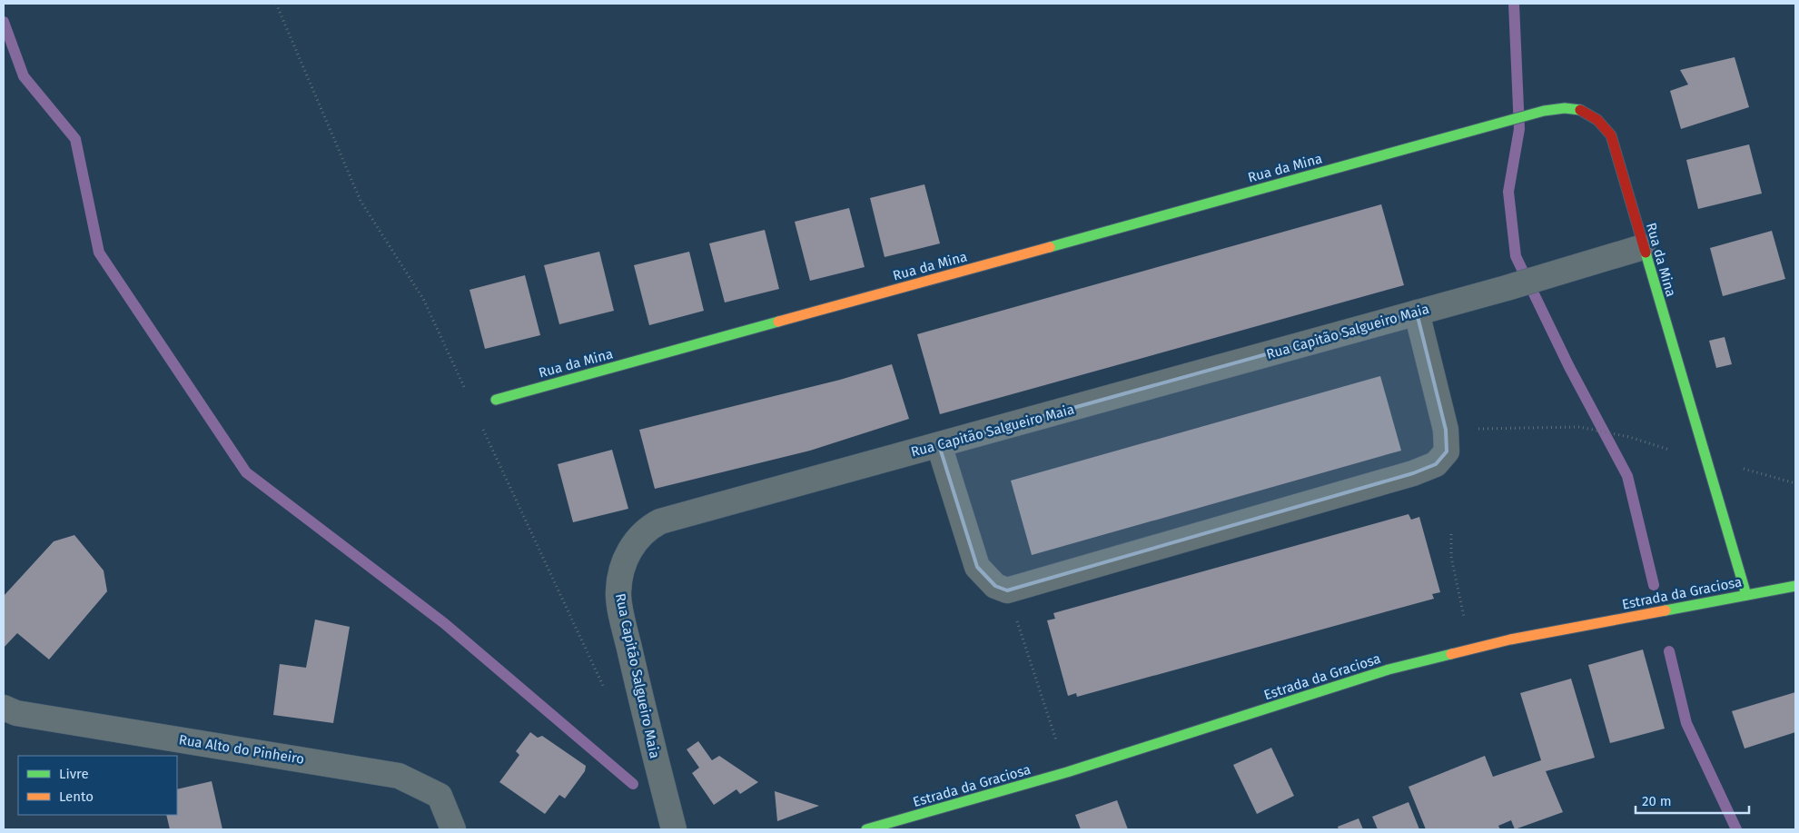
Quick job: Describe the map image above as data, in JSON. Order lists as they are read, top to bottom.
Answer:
{
  "streets": {
    "street": [
      "Rua da Mina",
      "Rua Capitão Salgueiro Maia",
      "Estrada da Graciosa",
      "Rua Alto do Pinheiro"
    ]
  },
  "crossings": [
    ["Rua da Mina", "Rua Capitão Salgueiro Maia"],
    ["Rua da Mina", "Estrada da Graciosa"]
  ],
  "legend": ["Livre", "Lento"],
  "scale_bar": "20 m"
}
